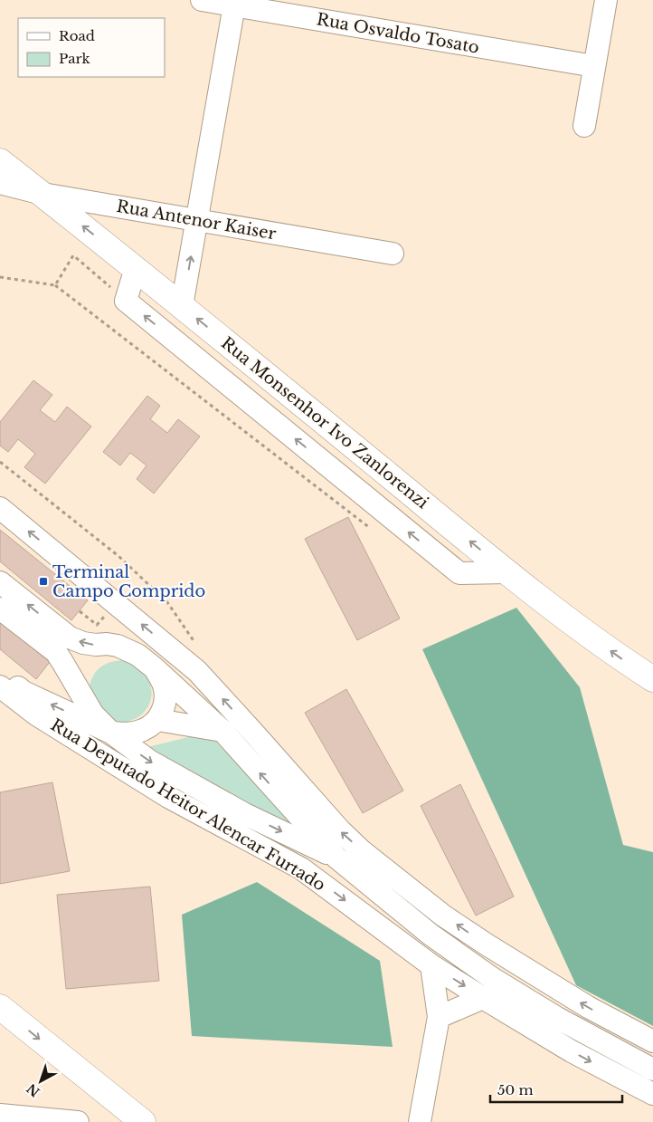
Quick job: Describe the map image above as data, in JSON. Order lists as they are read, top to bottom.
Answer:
{
  "streets": {
    "main road": ["Rua Monsenhor Ivo Zanlorenzi"],
    "street": ["Rua Osvaldo Tosato", "Rua Antenor Kaiser", "Rua Deputado Heitor Alencar Furtado"]
  },
  "crossings": [
    ["Rua Antenor Kaiser", "Rua Monsenhor Ivo Zanlorenzi"]
  ],
  "one_way": ["Rua Monsenhor Ivo Zanlorenzi"],
  "places": {
    "transit": ["Terminal Campo Comprido"]
  },
  "legend": ["Road", "Park"],
  "scale_bar": "50 m",
  "north": "bottom left"
}
